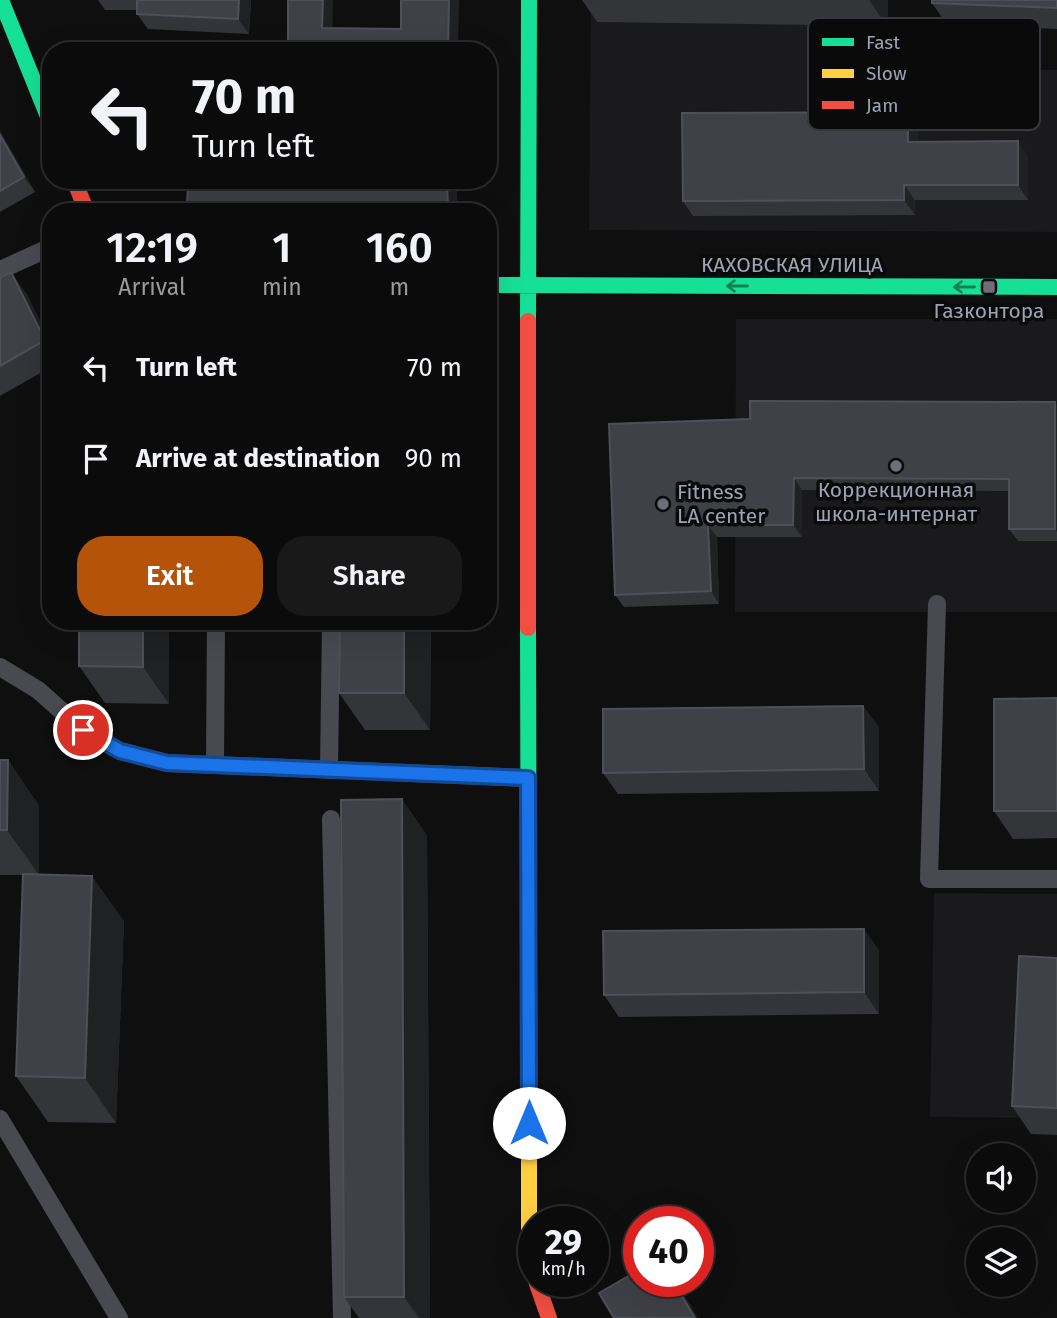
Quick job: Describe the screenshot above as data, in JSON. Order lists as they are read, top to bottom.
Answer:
{
  "streets": {
    "street": ["КАХОВСКАЯ УЛИЦА"]
  },
  "one_way": ["КАХОВСКАЯ УЛИЦА"],
  "places": {
    "transit": ["Газконтора"],
    "other": ["Коррекционная школа-интернат", "Fitness LA center"]
  },
  "legend": ["Fast", "Slow", "Jam"],
  "page": {
    "turn": ["70 m", "Turn left"],
    "eta": [
      "12:19",
      "Arrival",
      "1",
      "min",
      "160",
      "m"
    ],
    "list": [
      {
        "name": "Turn left",
        "value": "70 m"
      },
      {
        "name": "Arrive at destination",
        "value": "90 m"
      }
    ],
    "buttons": ["Exit", "Share"],
    "speed": "29 km/h",
    "limit": "40"
  }
}
